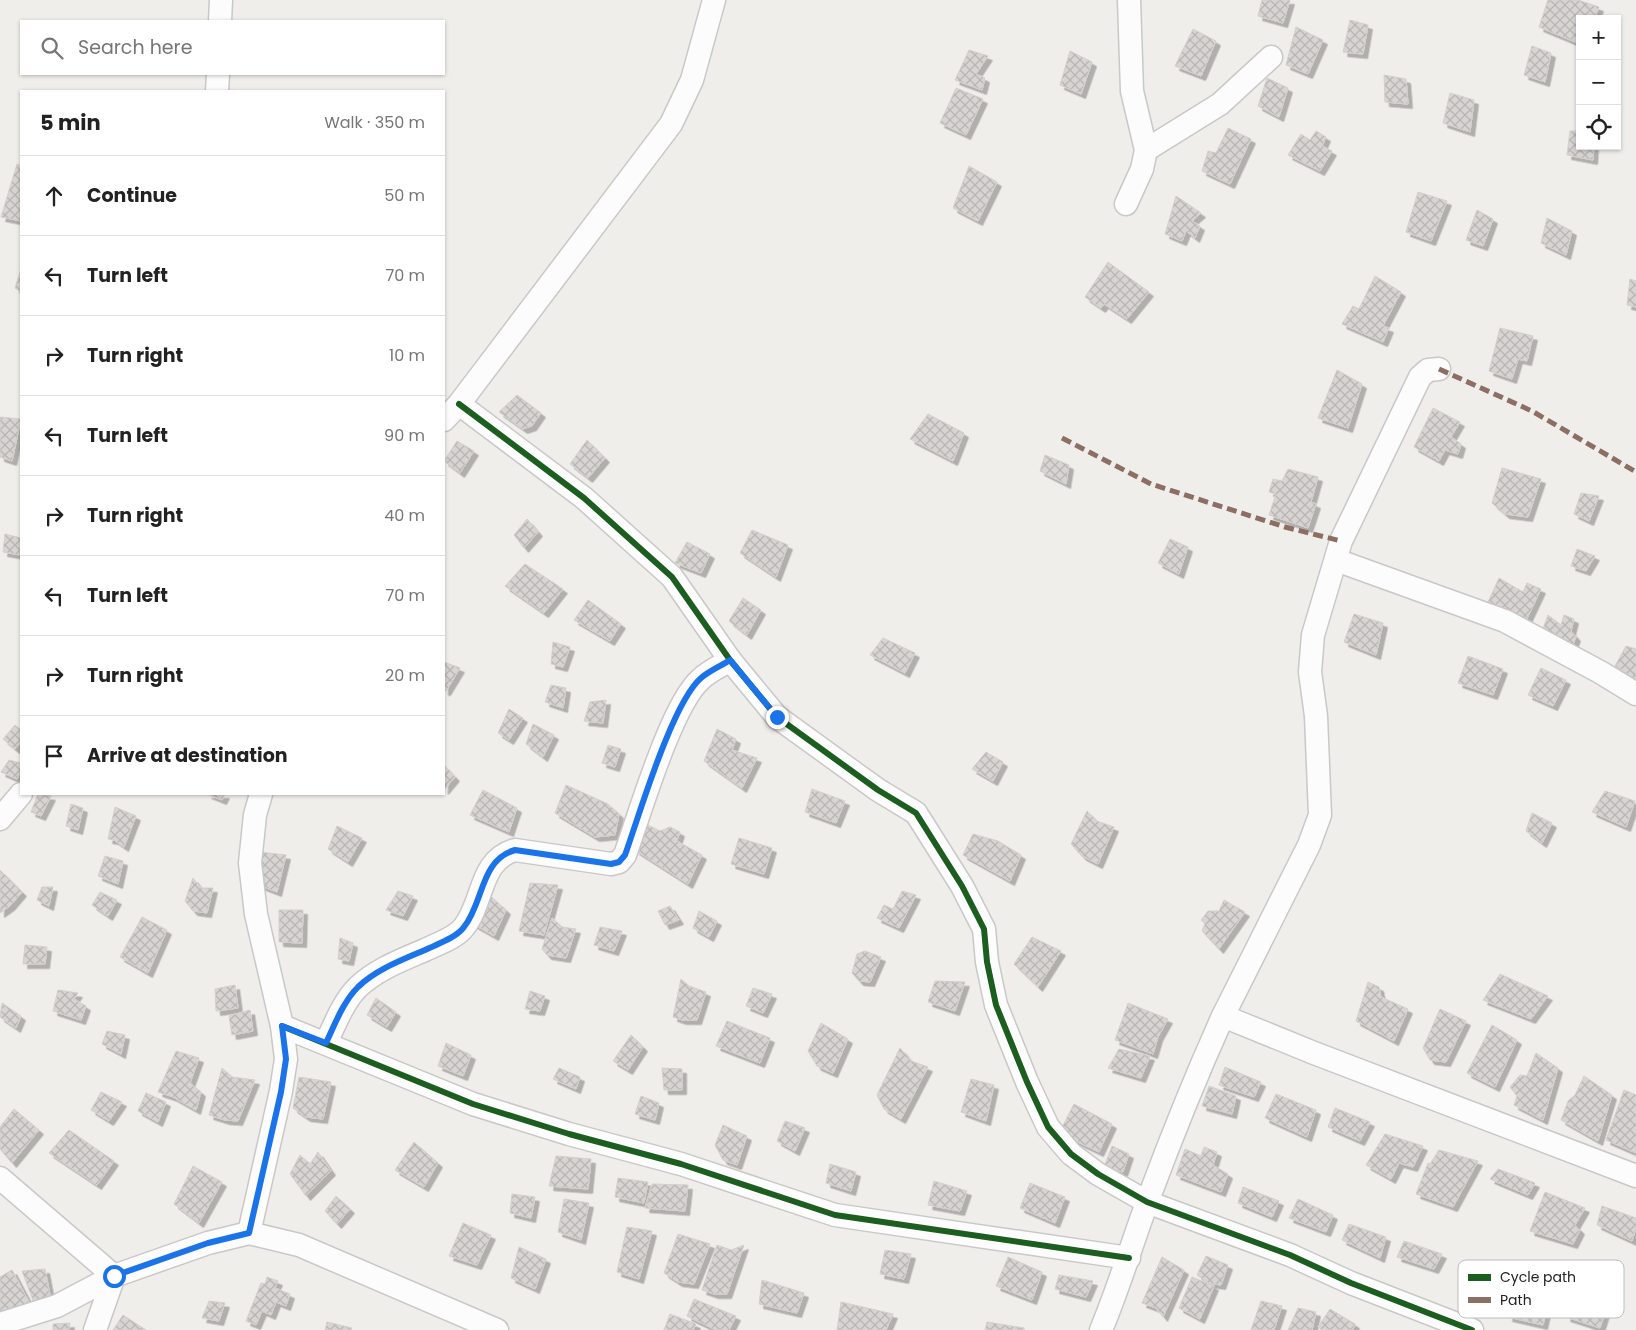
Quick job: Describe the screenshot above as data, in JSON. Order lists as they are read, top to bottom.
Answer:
{
  "legend": ["Cycle path", "Path"],
  "page": {
    "map_buttons": ["+", "−"],
    "search": "Search here",
    "heading": ["5 min", "Walk · 350 m"],
    "list": [
      ["Continue", "50 m"],
      ["Turn left", "70 m"],
      ["Turn right", "10 m"],
      ["Turn left", "90 m"],
      ["Turn right", "40 m"],
      ["Turn left", "70 m"],
      ["Turn right", "20 m"],
      "Arrive at destination"
    ]
  }
}
